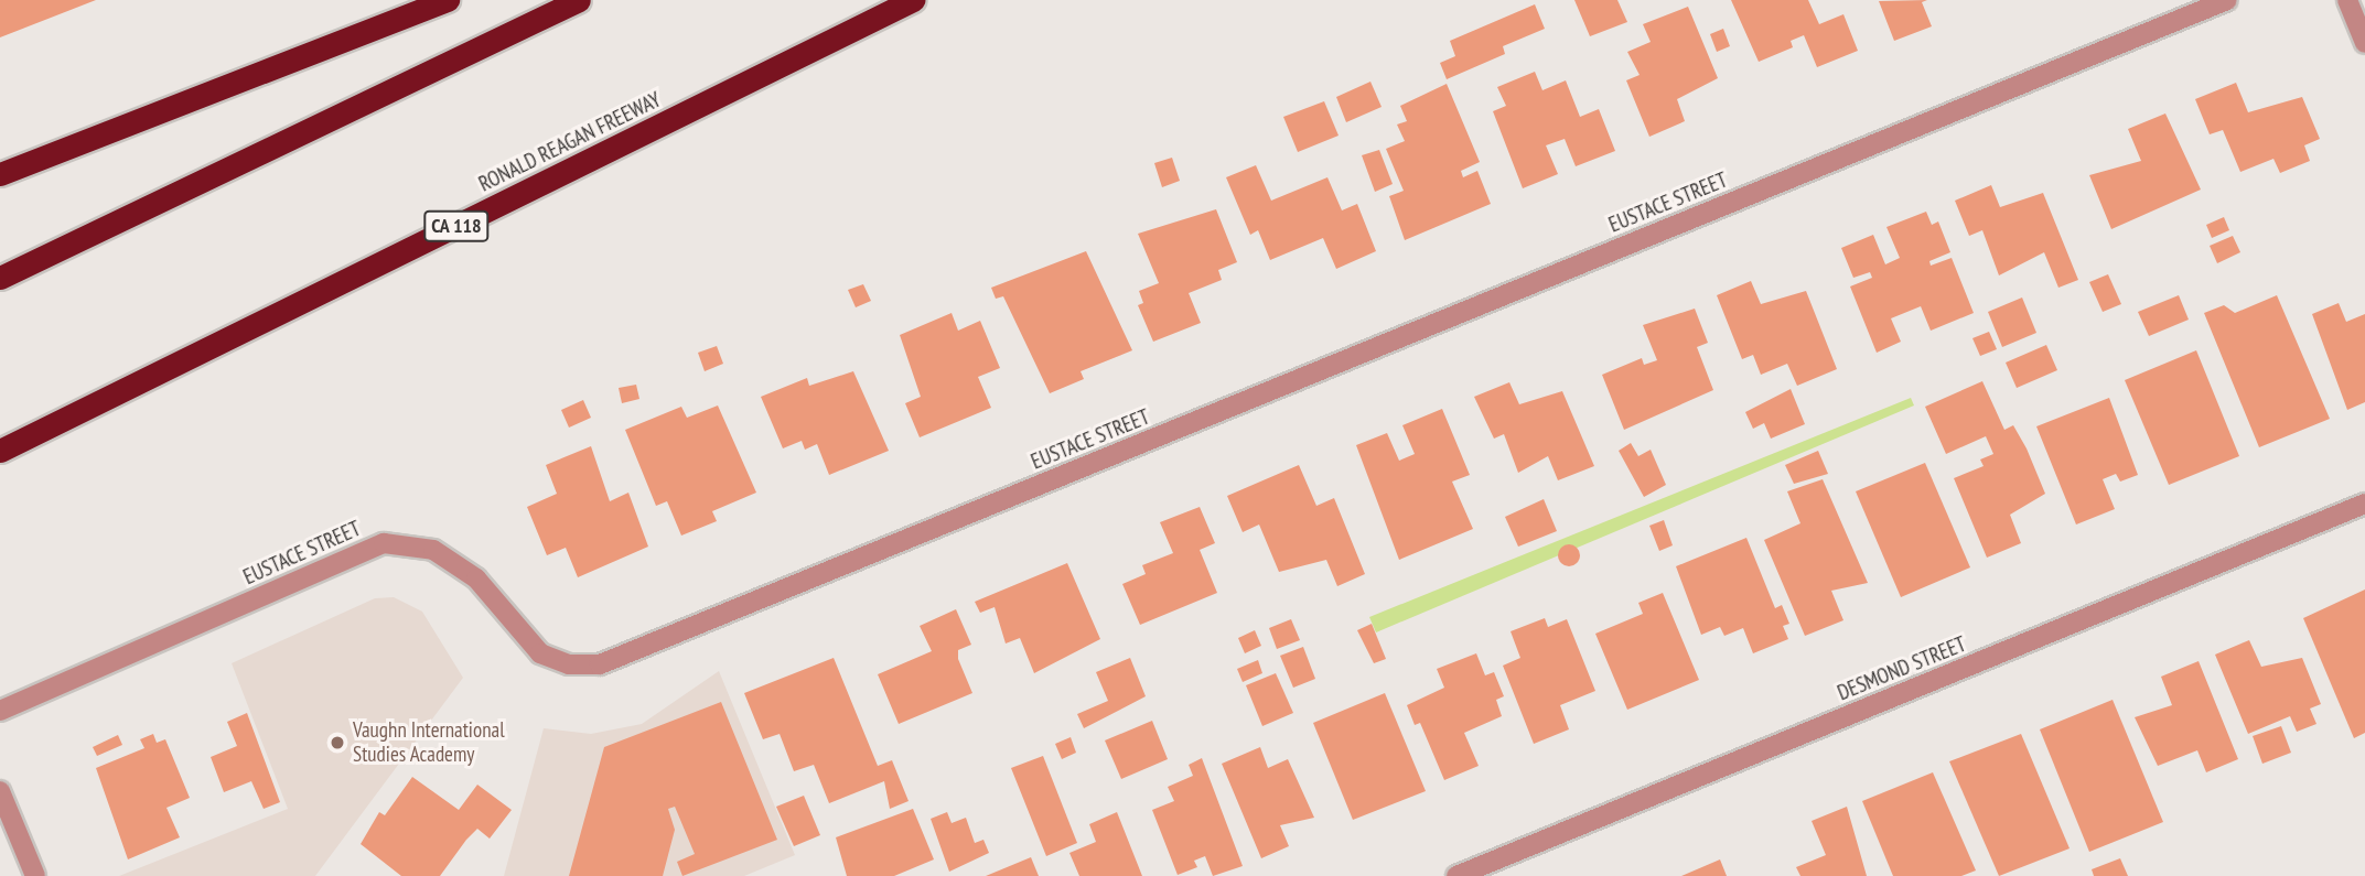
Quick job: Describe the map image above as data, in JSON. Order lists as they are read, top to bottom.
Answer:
{
  "streets": {
    "highway": ["RONALD REAGAN FREEWAY", "CA 118"],
    "street": ["EUSTACE STREET", "DESMOND STREET"]
  },
  "places": ["Vaughn International Studies Academy"]
}
